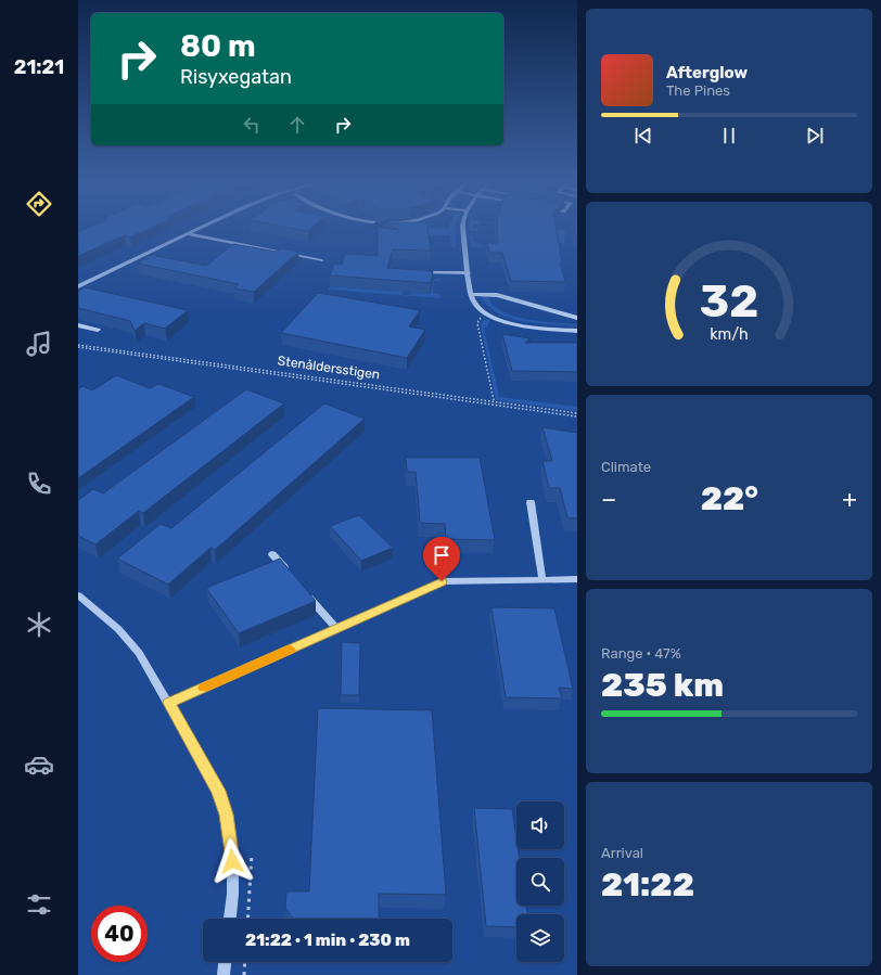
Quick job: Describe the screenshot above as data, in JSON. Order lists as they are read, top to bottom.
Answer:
{
  "streets": {
    "path": ["Stenåldersstigen"]
  },
  "page": {
    "tabs": "21:21",
    "turn": ["80 m", "Risyxegatan"],
    "song": ["Afterglow", "The Pines"],
    "tile": [
      "Climate",
      ["Range · 47%", "235 km"],
      ["Arrival", "21:22"]
    ],
    "heat": ["−", "22°", "+"],
    "limit": "40",
    "trip": "21:22 · 1 min · 230 m",
    "gauge": ["32", "km/h"]
  }
}
